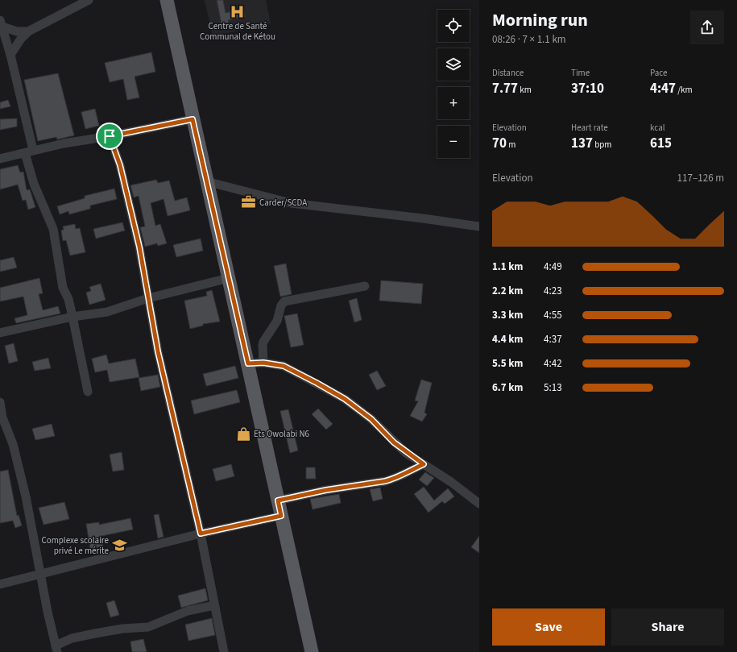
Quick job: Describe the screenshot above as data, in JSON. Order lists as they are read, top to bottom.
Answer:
{
  "places": {
    "hospital": ["Centre de Santé Communal de Kétou"],
    "office": ["Carder/SCDA"],
    "shop": ["Ets Owolabi N6"],
    "school or university": ["Complexe scolaire privé Le mérite"]
  },
  "page": {
    "heading": ["Morning run", "08:26 · 7 × 1.1 km"],
    "map_buttons": ["+", "−"],
    "stats": [
      ["Distance", "7.77 km"],
      ["Time", "37:10"],
      ["Pace", "4:47 /km"],
      ["Elevation", "70 m"],
      ["Heart rate", "137 bpm"],
      ["kcal", "615"]
    ],
    "chart": ["Elevation", "117–126 m"],
    "list": [
      {
        "name": "1.1 km",
        "note": "4:49"
      },
      {
        "name": "2.2 km",
        "note": "4:23"
      },
      {
        "name": "3.3 km",
        "note": "4:55"
      },
      {
        "name": "4.4 km",
        "note": "4:37"
      },
      {
        "name": "5.5 km",
        "note": "4:42"
      },
      {
        "name": "6.7 km",
        "note": "5:13"
      }
    ],
    "buttons": ["Save", "Share"]
  }
}
